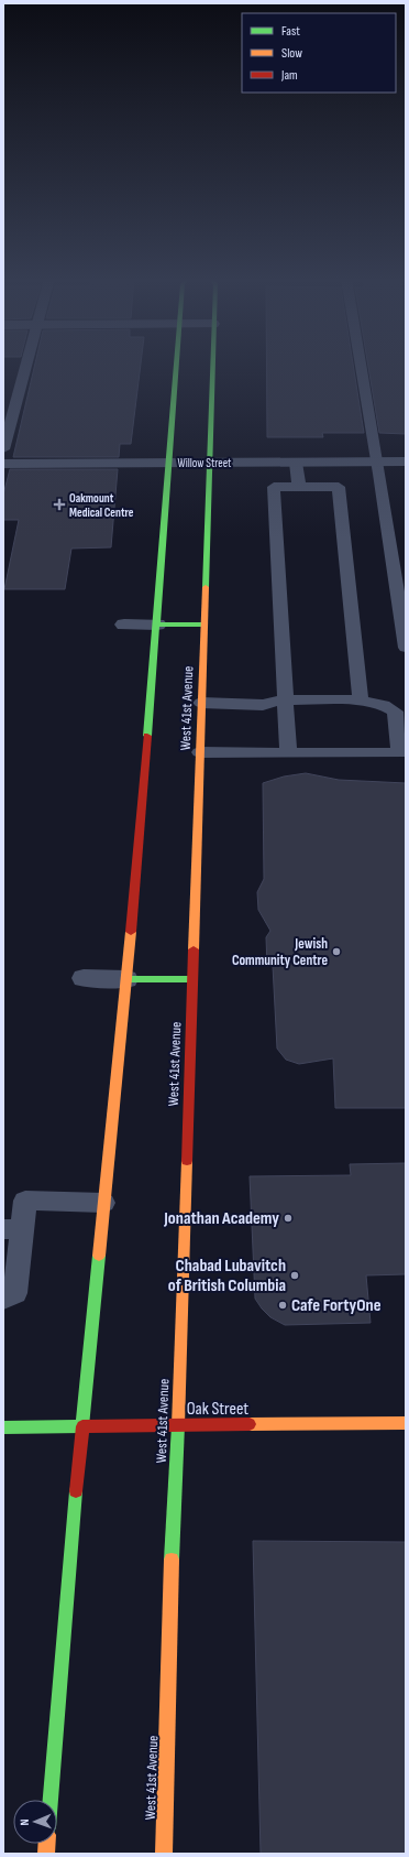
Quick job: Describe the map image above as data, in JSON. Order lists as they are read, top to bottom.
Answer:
{
  "streets": {
    "main road": ["West 41st Avenue", "Oak Street"],
    "street": ["Willow Street"]
  },
  "crossings": [
    ["Willow Street", "West 41st Avenue"],
    ["West 41st Avenue", "Oak Street"]
  ],
  "places": {
    "health": ["Oakmount Medical Centre"],
    "other": [
      "Jewish Community Centre",
      "Jonathan Academy",
      "Chabad Lubavitch of British Columbia",
      "Cafe FortyOne"
    ]
  },
  "legend": ["Fast", "Slow", "Jam"],
  "north": "left"
}
